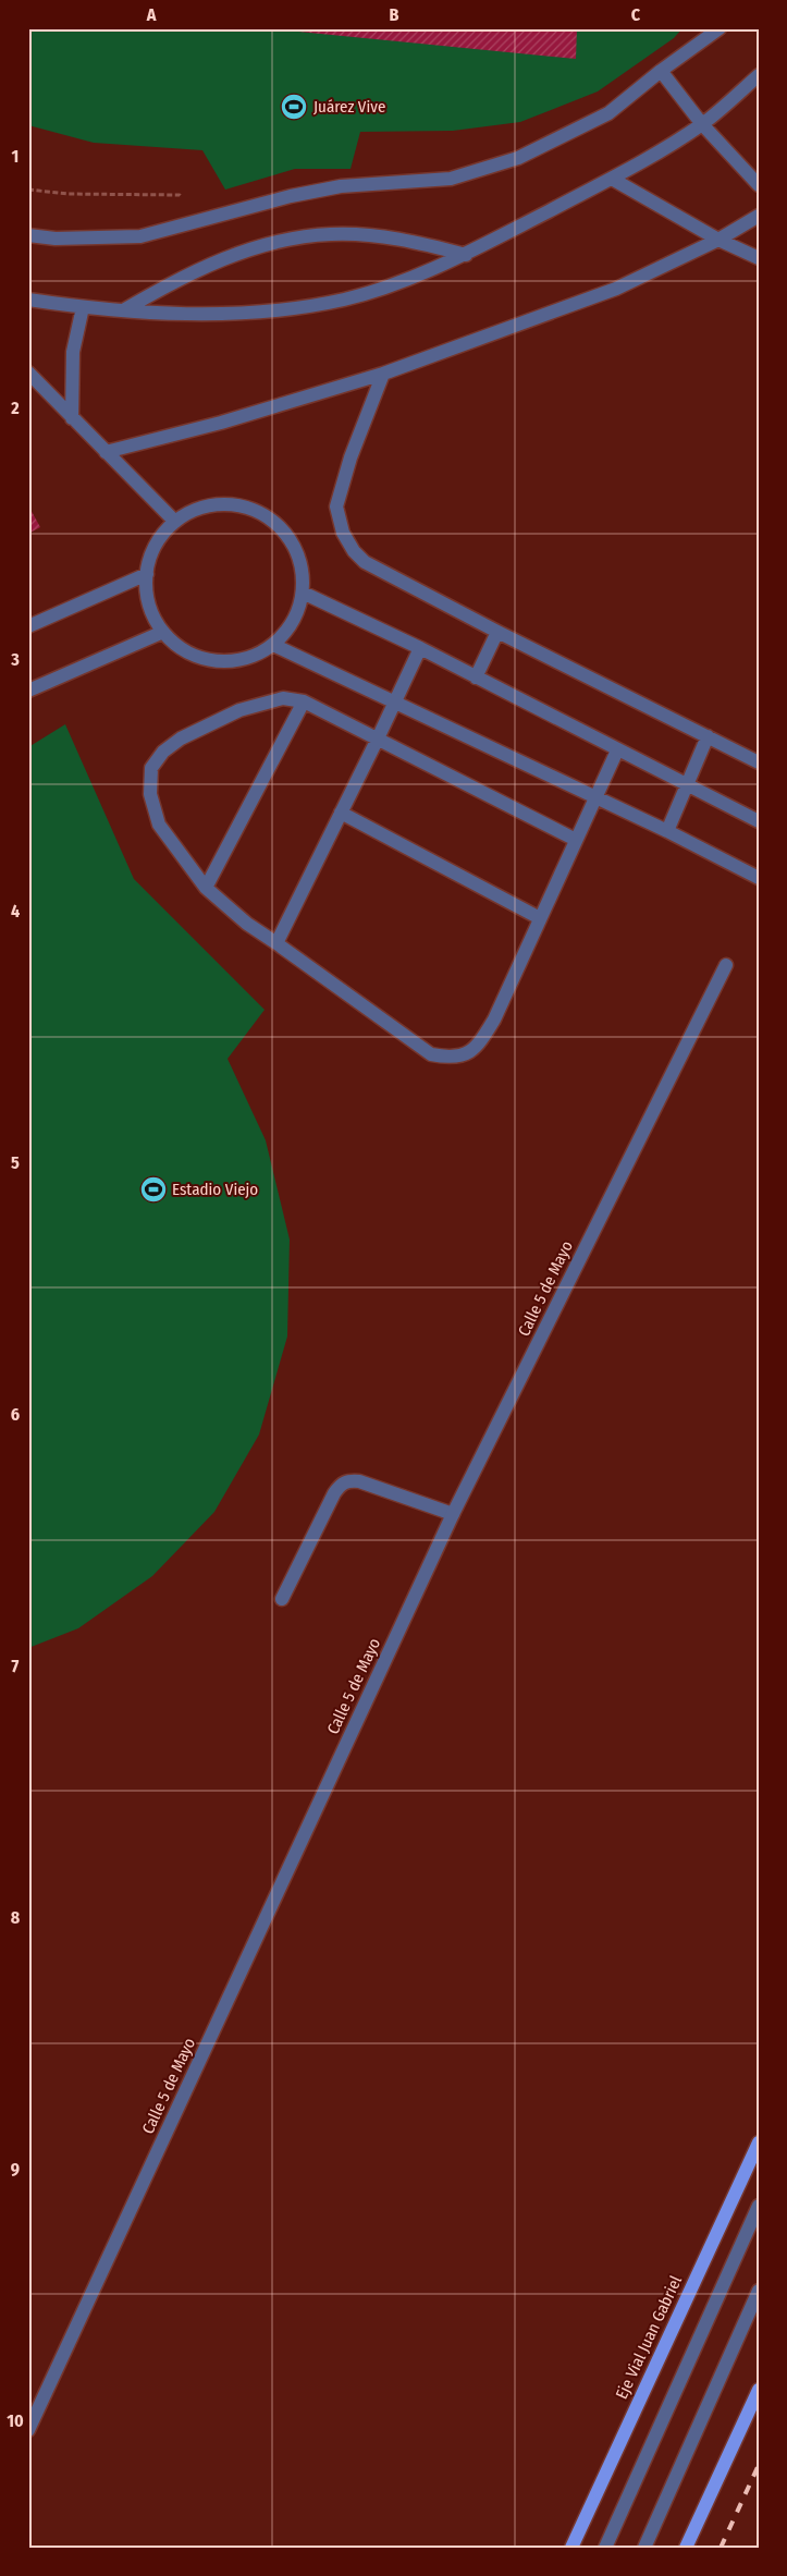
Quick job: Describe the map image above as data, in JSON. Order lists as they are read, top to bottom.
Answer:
{
  "streets": {
    "main road": ["Eje Vial Juan Gabriel"],
    "street": ["Calle 5 de Mayo"]
  },
  "places": {
    "sports": ["Juárez Vive", "Estadio Viejo"]
  },
  "grid": {
    "columns": ["A", "B", "C"],
    "rows": [
      "1",
      "2",
      "3",
      "4",
      "5",
      "6",
      "7",
      "8",
      "9",
      "10"
    ]
  }
}
